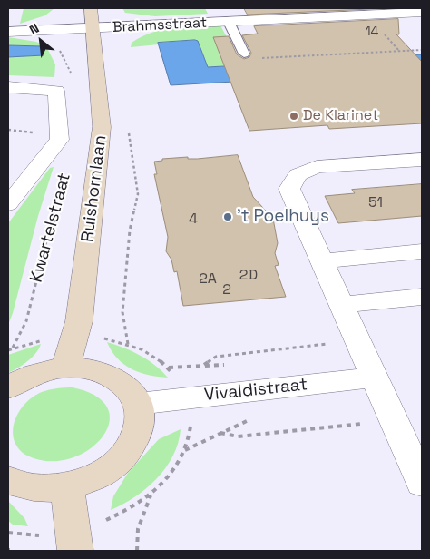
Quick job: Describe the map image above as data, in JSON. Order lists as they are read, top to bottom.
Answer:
{
  "streets": {
    "main road": ["Ruishornlaan"],
    "street": ["Brahmsstraat", "Kwartelstraat", "Vivaldistraat"]
  },
  "crossings": [
    ["Brahmsstraat", "Ruishornlaan"]
  ],
  "places": ["De Klarinet", "'t Poelhuys"],
  "house_numbers": [
    "14",
    "51",
    "4",
    "2D",
    "2A",
    "2"
  ],
  "north": "top left"
}
